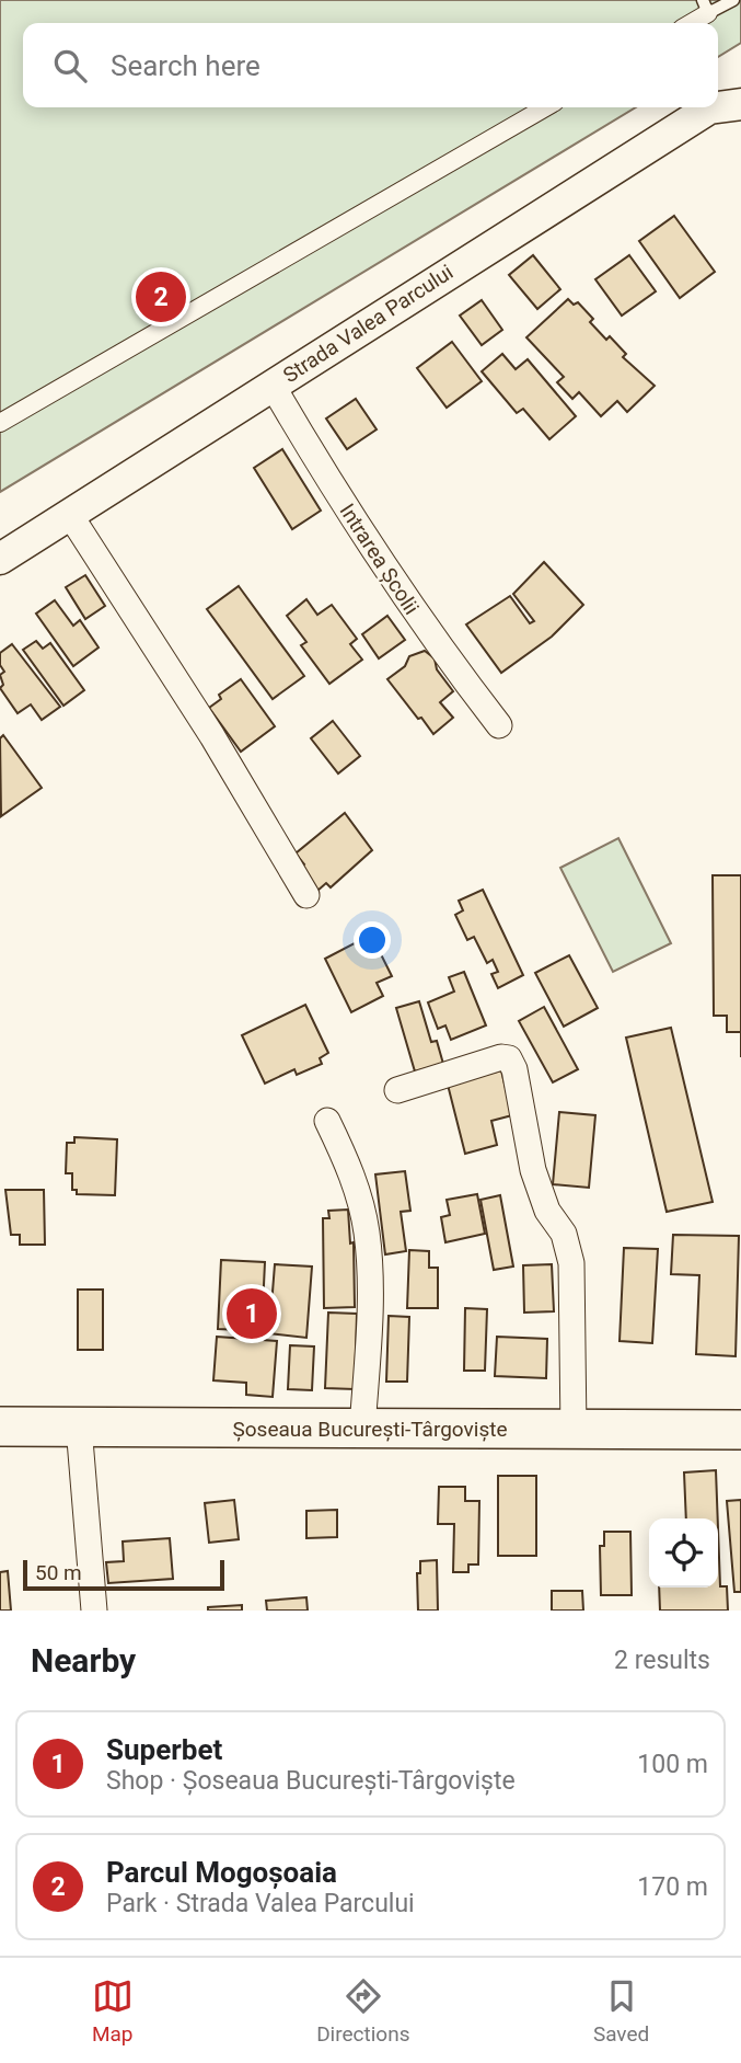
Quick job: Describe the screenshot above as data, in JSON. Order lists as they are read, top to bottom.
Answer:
{
  "streets": {
    "main road": ["Șoseaua București-Târgoviște"],
    "street": ["Strada Valea Parcului", "Intrarea Școlii"]
  },
  "crossings": [
    ["Strada Valea Parcului", "Intrarea Școlii"]
  ],
  "scale_bar": "50 m",
  "page": {
    "search": "Search here",
    "pins": ["2", "1"],
    "scale": "50 m",
    "heading": ["Nearby", "2 results"],
    "list": [
      {
        "mark": "1",
        "name": "Superbet",
        "note": "Shop · Șoseaua București-Târgoviște",
        "value": "100 m"
      },
      {
        "mark": "2",
        "name": "Parcul Mogoșoaia",
        "note": "Park · Strada Valea Parcului",
        "value": "170 m"
      }
    ],
    "nav": ["Map", "Directions", "Saved"]
  }
}
